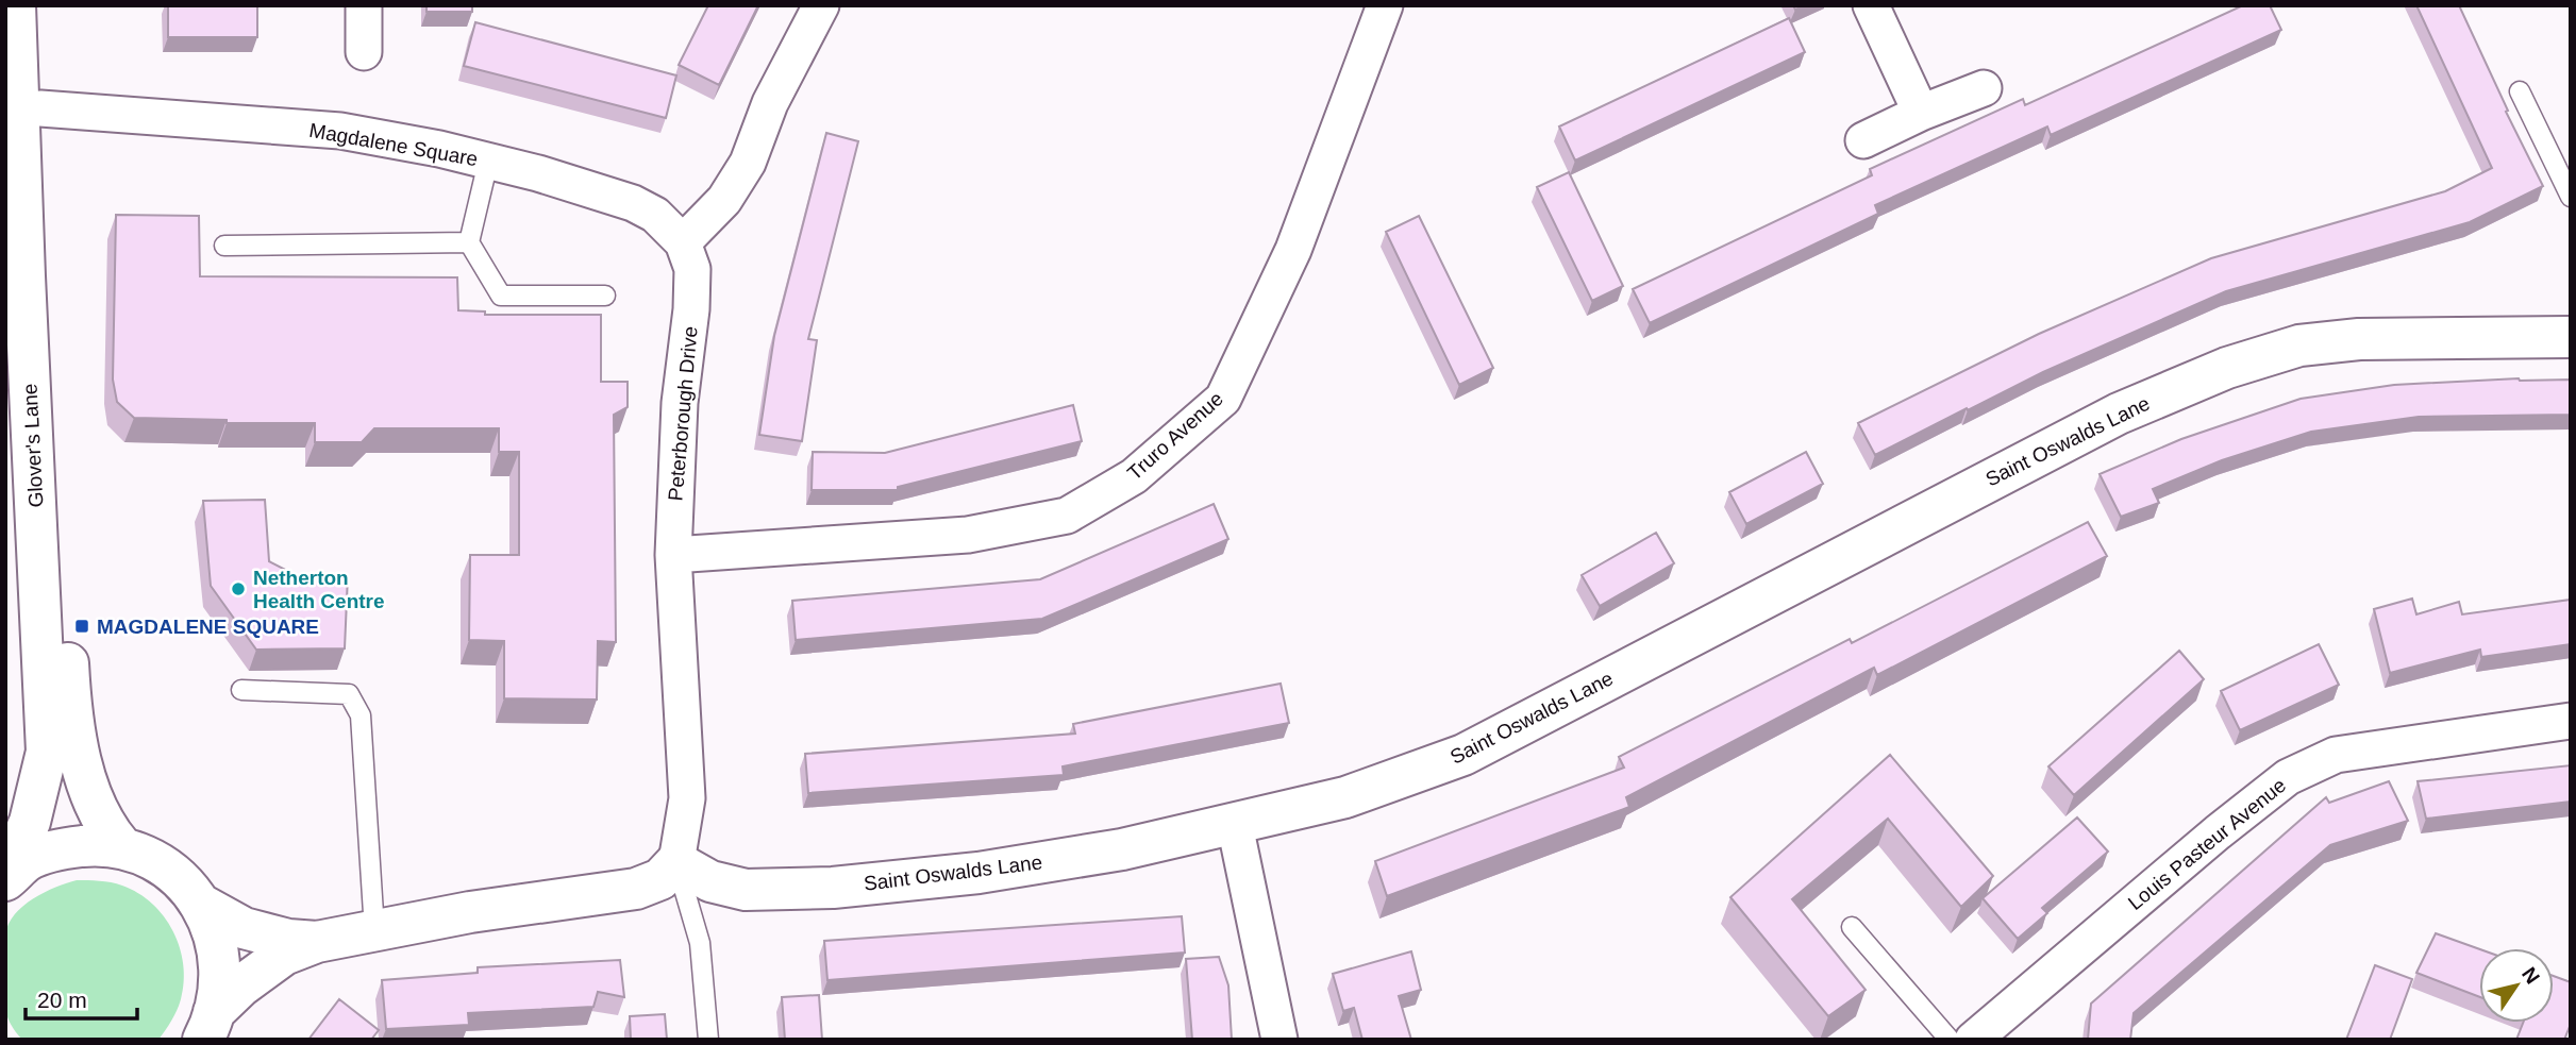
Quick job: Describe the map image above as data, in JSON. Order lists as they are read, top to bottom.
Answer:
{
  "streets": {
    "street": [
      "Magdalene Square",
      "Peterborough Drive",
      "Truro Avenue",
      "Saint Oswalds Lane",
      "Glover's Lane",
      "Louis Pasteur Avenue"
    ]
  },
  "crossings": [
    ["Magdalene Square", "Peterborough Drive"],
    ["Magdalene Square", "Glover's Lane"],
    ["Peterborough Drive", "Truro Avenue"],
    ["Peterborough Drive", "Saint Oswalds Lane"]
  ],
  "places": {
    "other": ["Netherton Health Centre"],
    "transit": ["MAGDALENE SQUARE"]
  },
  "scale_bar": "20 m",
  "north": "top right"
}
